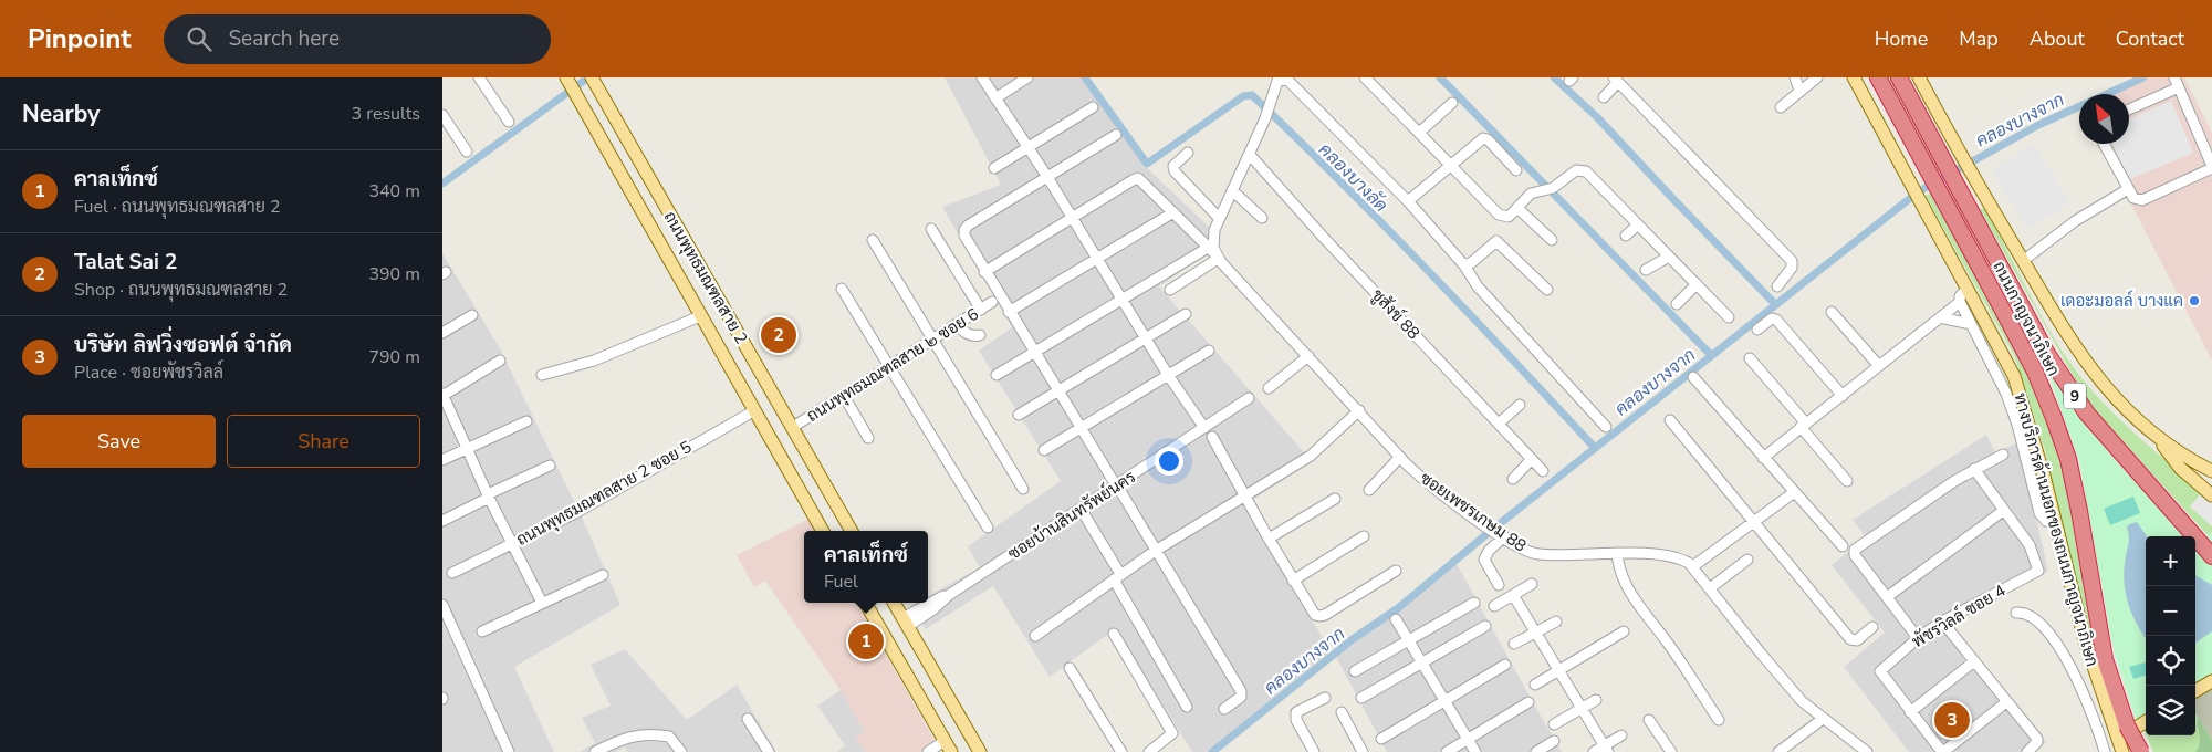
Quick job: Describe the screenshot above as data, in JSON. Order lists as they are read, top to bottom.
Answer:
{
  "streets": {
    "highway": ["ถนนกาญจนาภิเษก", "9"],
    "main road": ["ถนนพุทธมณฑลสาย 2", "ทางบริการด้านนอกของถนนกาญจนาภิเษก"],
    "street": [
      "ชูสังข์ 88",
      "ถนนพุทธมณฑลสาย ๒ ซอย 6",
      "ถนนพุทธมณฑลสาย 2 ซอย 5",
      "ซอยเพชรเกษม 88",
      "ซอยบ้านสินทรัพย์นคร",
      "พัชรวิลล์ ซอย 4"
    ]
  },
  "crossings": [
    ["ถนนพุทธมณฑลสาย 2", "ถนนพุทธมณฑลสาย ๒ ซอย 6"],
    ["ถนนพุทธมณฑลสาย 2", "ถนนพุทธมณฑลสาย 2 ซอย 5"]
  ],
  "water": ["คลองบางจาก", "คลองบางลัด"],
  "places": ["เดอะมอลล์ บางแค"],
  "north": "top left",
  "page": {
    "header": "Pinpoint",
    "search": "Search here",
    "nav": [
      "Home",
      "Map",
      "About",
      "Contact"
    ],
    "heading": ["Nearby", "3 results"],
    "list": [
      {
        "mark": "1",
        "name": "คาลเท็กซ์",
        "note": "Fuel · ถนนพุทธมณฑลสาย 2",
        "value": "340 m"
      },
      {
        "mark": "2",
        "name": "Talat Sai 2",
        "note": "Shop · ถนนพุทธมณฑลสาย 2",
        "value": "390 m"
      },
      {
        "mark": "3",
        "name": "บริษัท ลิฟวิ่งซอฟต์ จำกัด",
        "note": "Place · ซอยพัชรวิลล์",
        "value": "790 m"
      }
    ],
    "pins": ["2", "1", "3"],
    "buttons": ["Save", "Share"],
    "popup": ["คาลเท็กซ์", "Fuel"],
    "map_buttons": ["+", "−"]
  }
}
